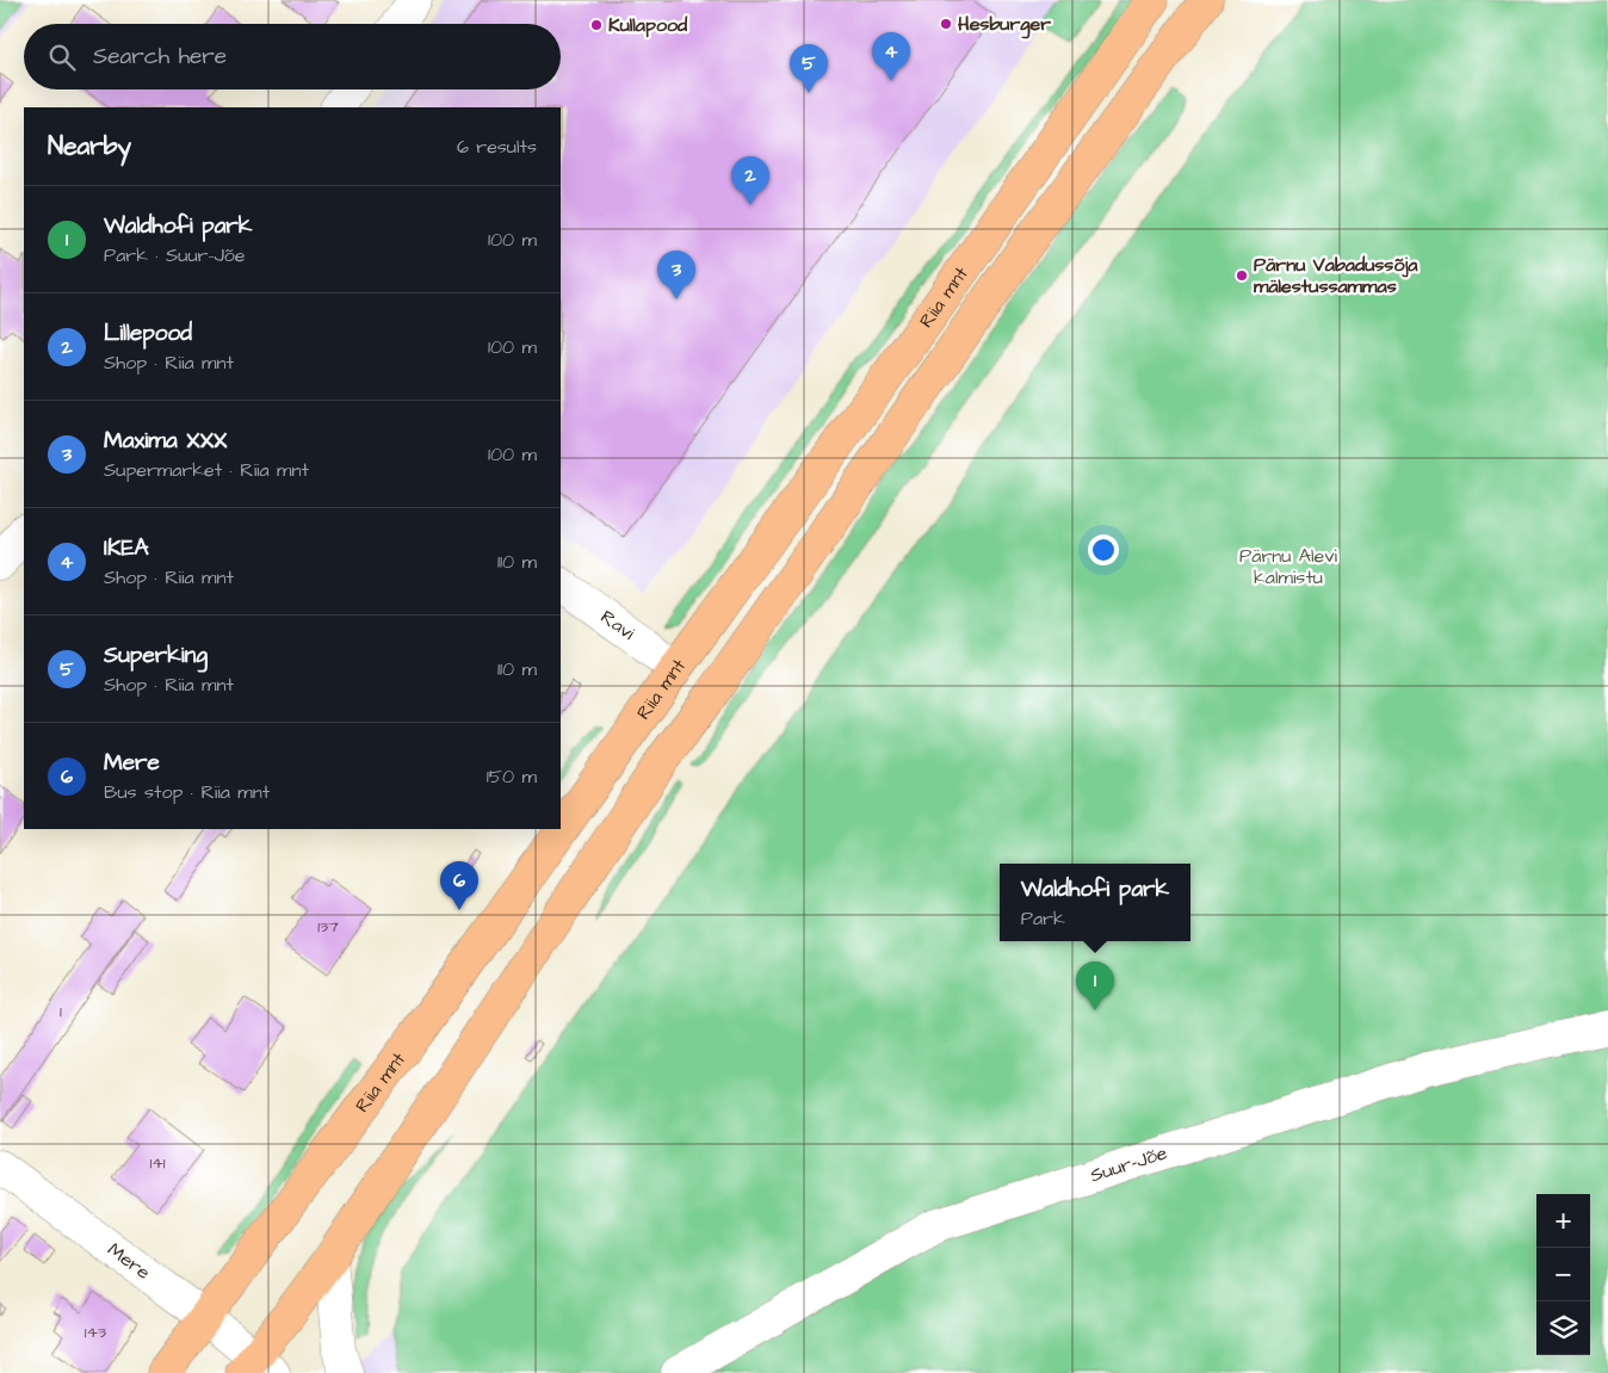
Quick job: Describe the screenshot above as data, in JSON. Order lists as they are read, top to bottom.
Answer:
{
  "streets": {
    "main road": ["Riia mnt"],
    "street": ["Ravi", "Suur-Jõe", "Mere"]
  },
  "crossings": [
    ["Riia mnt", "Ravi"],
    ["Riia mnt", "Mere"]
  ],
  "parks": ["Pärnu Alevi kalmistu"],
  "places": ["Hesburger", "Kullapood", "Pärnu Vabadussõja mälestussammas"],
  "house_numbers": [
    "137",
    "1",
    "141",
    "143"
  ],
  "page": {
    "search": "Search here",
    "pins": [
      "4",
      "5",
      "2",
      "3",
      "6",
      "1"
    ],
    "heading": ["Nearby", "6 results"],
    "list": [
      {
        "mark": "1",
        "name": "Waldhofi park",
        "note": "Park · Suur-Jõe",
        "value": "100 m"
      },
      {
        "mark": "2",
        "name": "Lillepood",
        "note": "Shop · Riia mnt",
        "value": "100 m"
      },
      {
        "mark": "3",
        "name": "Maxima XXX",
        "note": "Supermarket · Riia mnt",
        "value": "100 m"
      },
      {
        "mark": "4",
        "name": "IKEA",
        "note": "Shop · Riia mnt",
        "value": "110 m"
      },
      {
        "mark": "5",
        "name": "Superking",
        "note": "Shop · Riia mnt",
        "value": "110 m"
      },
      {
        "mark": "6",
        "name": "Mere",
        "note": "Bus stop · Riia mnt",
        "value": "150 m"
      }
    ],
    "popup": ["Waldhofi park", "Park"],
    "map_buttons": ["+", "−"]
  }
}
